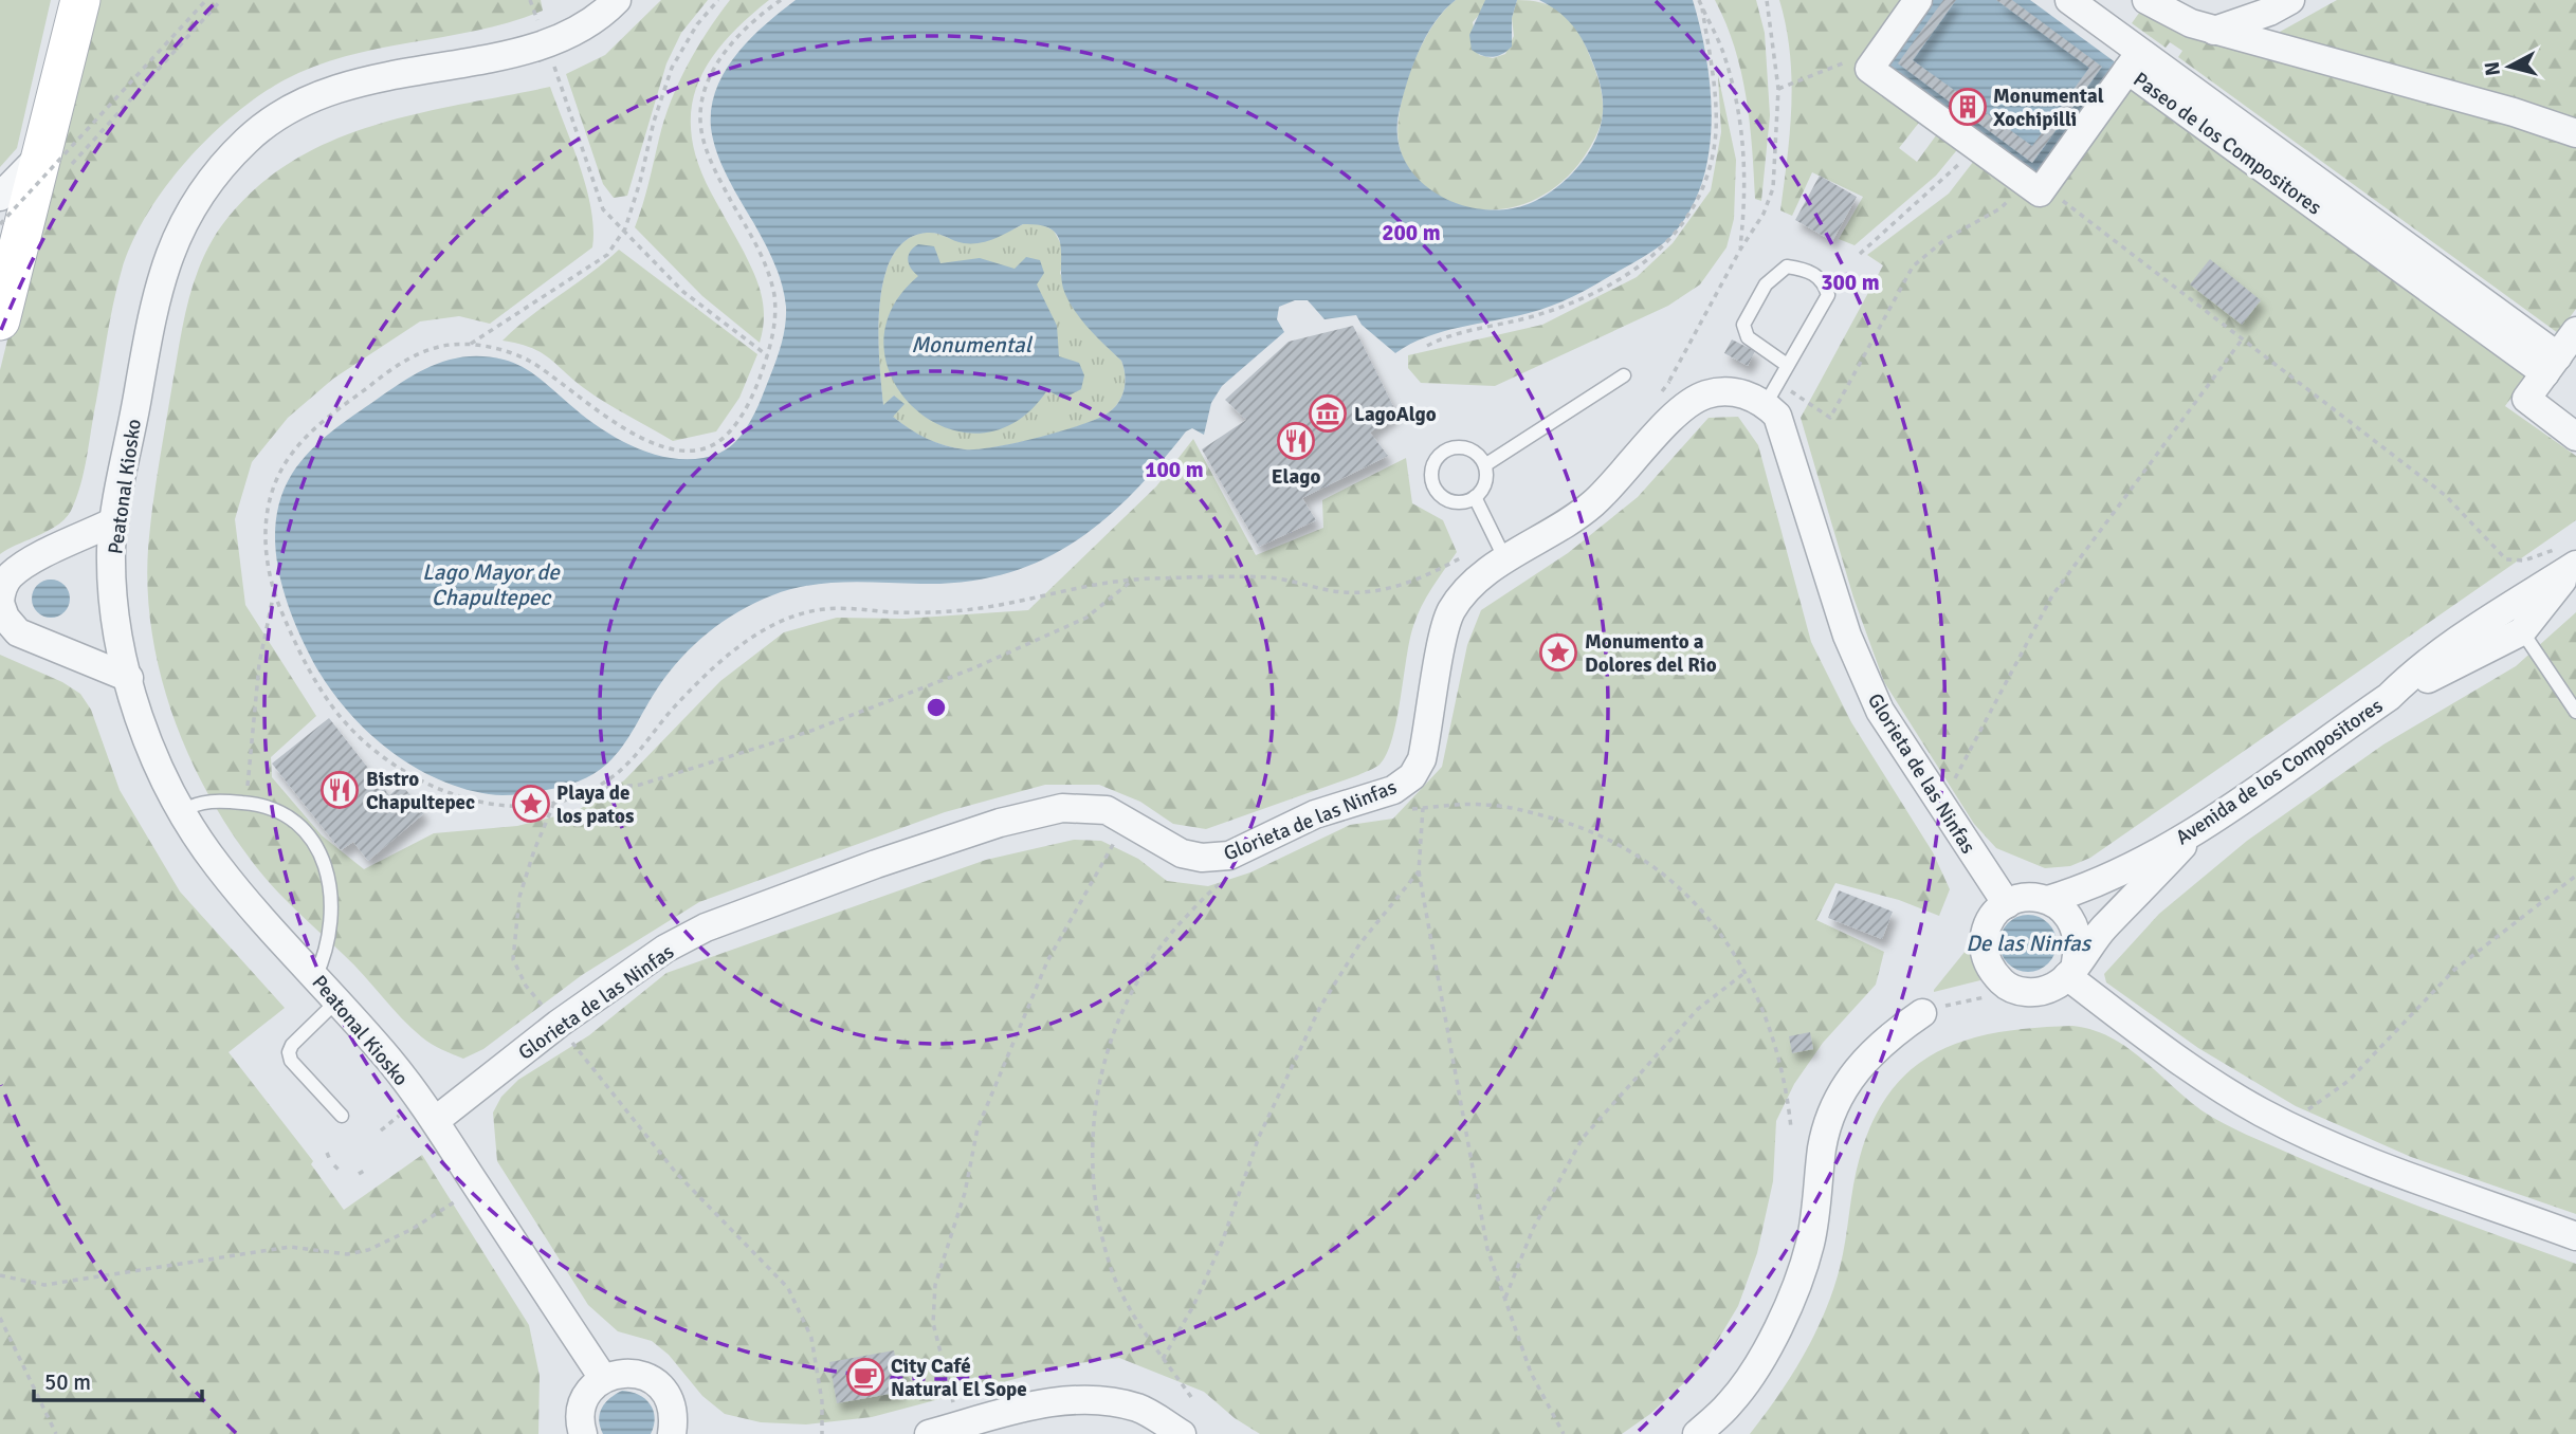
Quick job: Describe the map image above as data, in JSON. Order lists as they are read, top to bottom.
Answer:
{
  "streets": {
    "street": [
      "Paseo de los Compositores",
      "Peatonal Kiosko",
      "Avenida de los Compositores",
      "Glorieta de las Ninfas"
    ]
  },
  "crossings": [
    ["Peatonal Kiosko", "Glorieta de las Ninfas"],
    ["Avenida de los Compositores", "Glorieta de las Ninfas"]
  ],
  "water": ["Monumental", "Lago Mayor de Chapultepec", "De las Ninfas"],
  "places": {
    "building": ["Monumental Xochipilli"],
    "museum": ["LagoAlgo"],
    "restaurant": ["Elago", "Bistro Chapultepec"],
    "place": ["Monumento a Dolores del Rio", "Playa de los patos"],
    "cafe": ["City Café Natural El Sope"]
  },
  "scale_bar": "50 m",
  "north": "left",
  "rings": ["200 m", "300 m", "100 m"]
}
